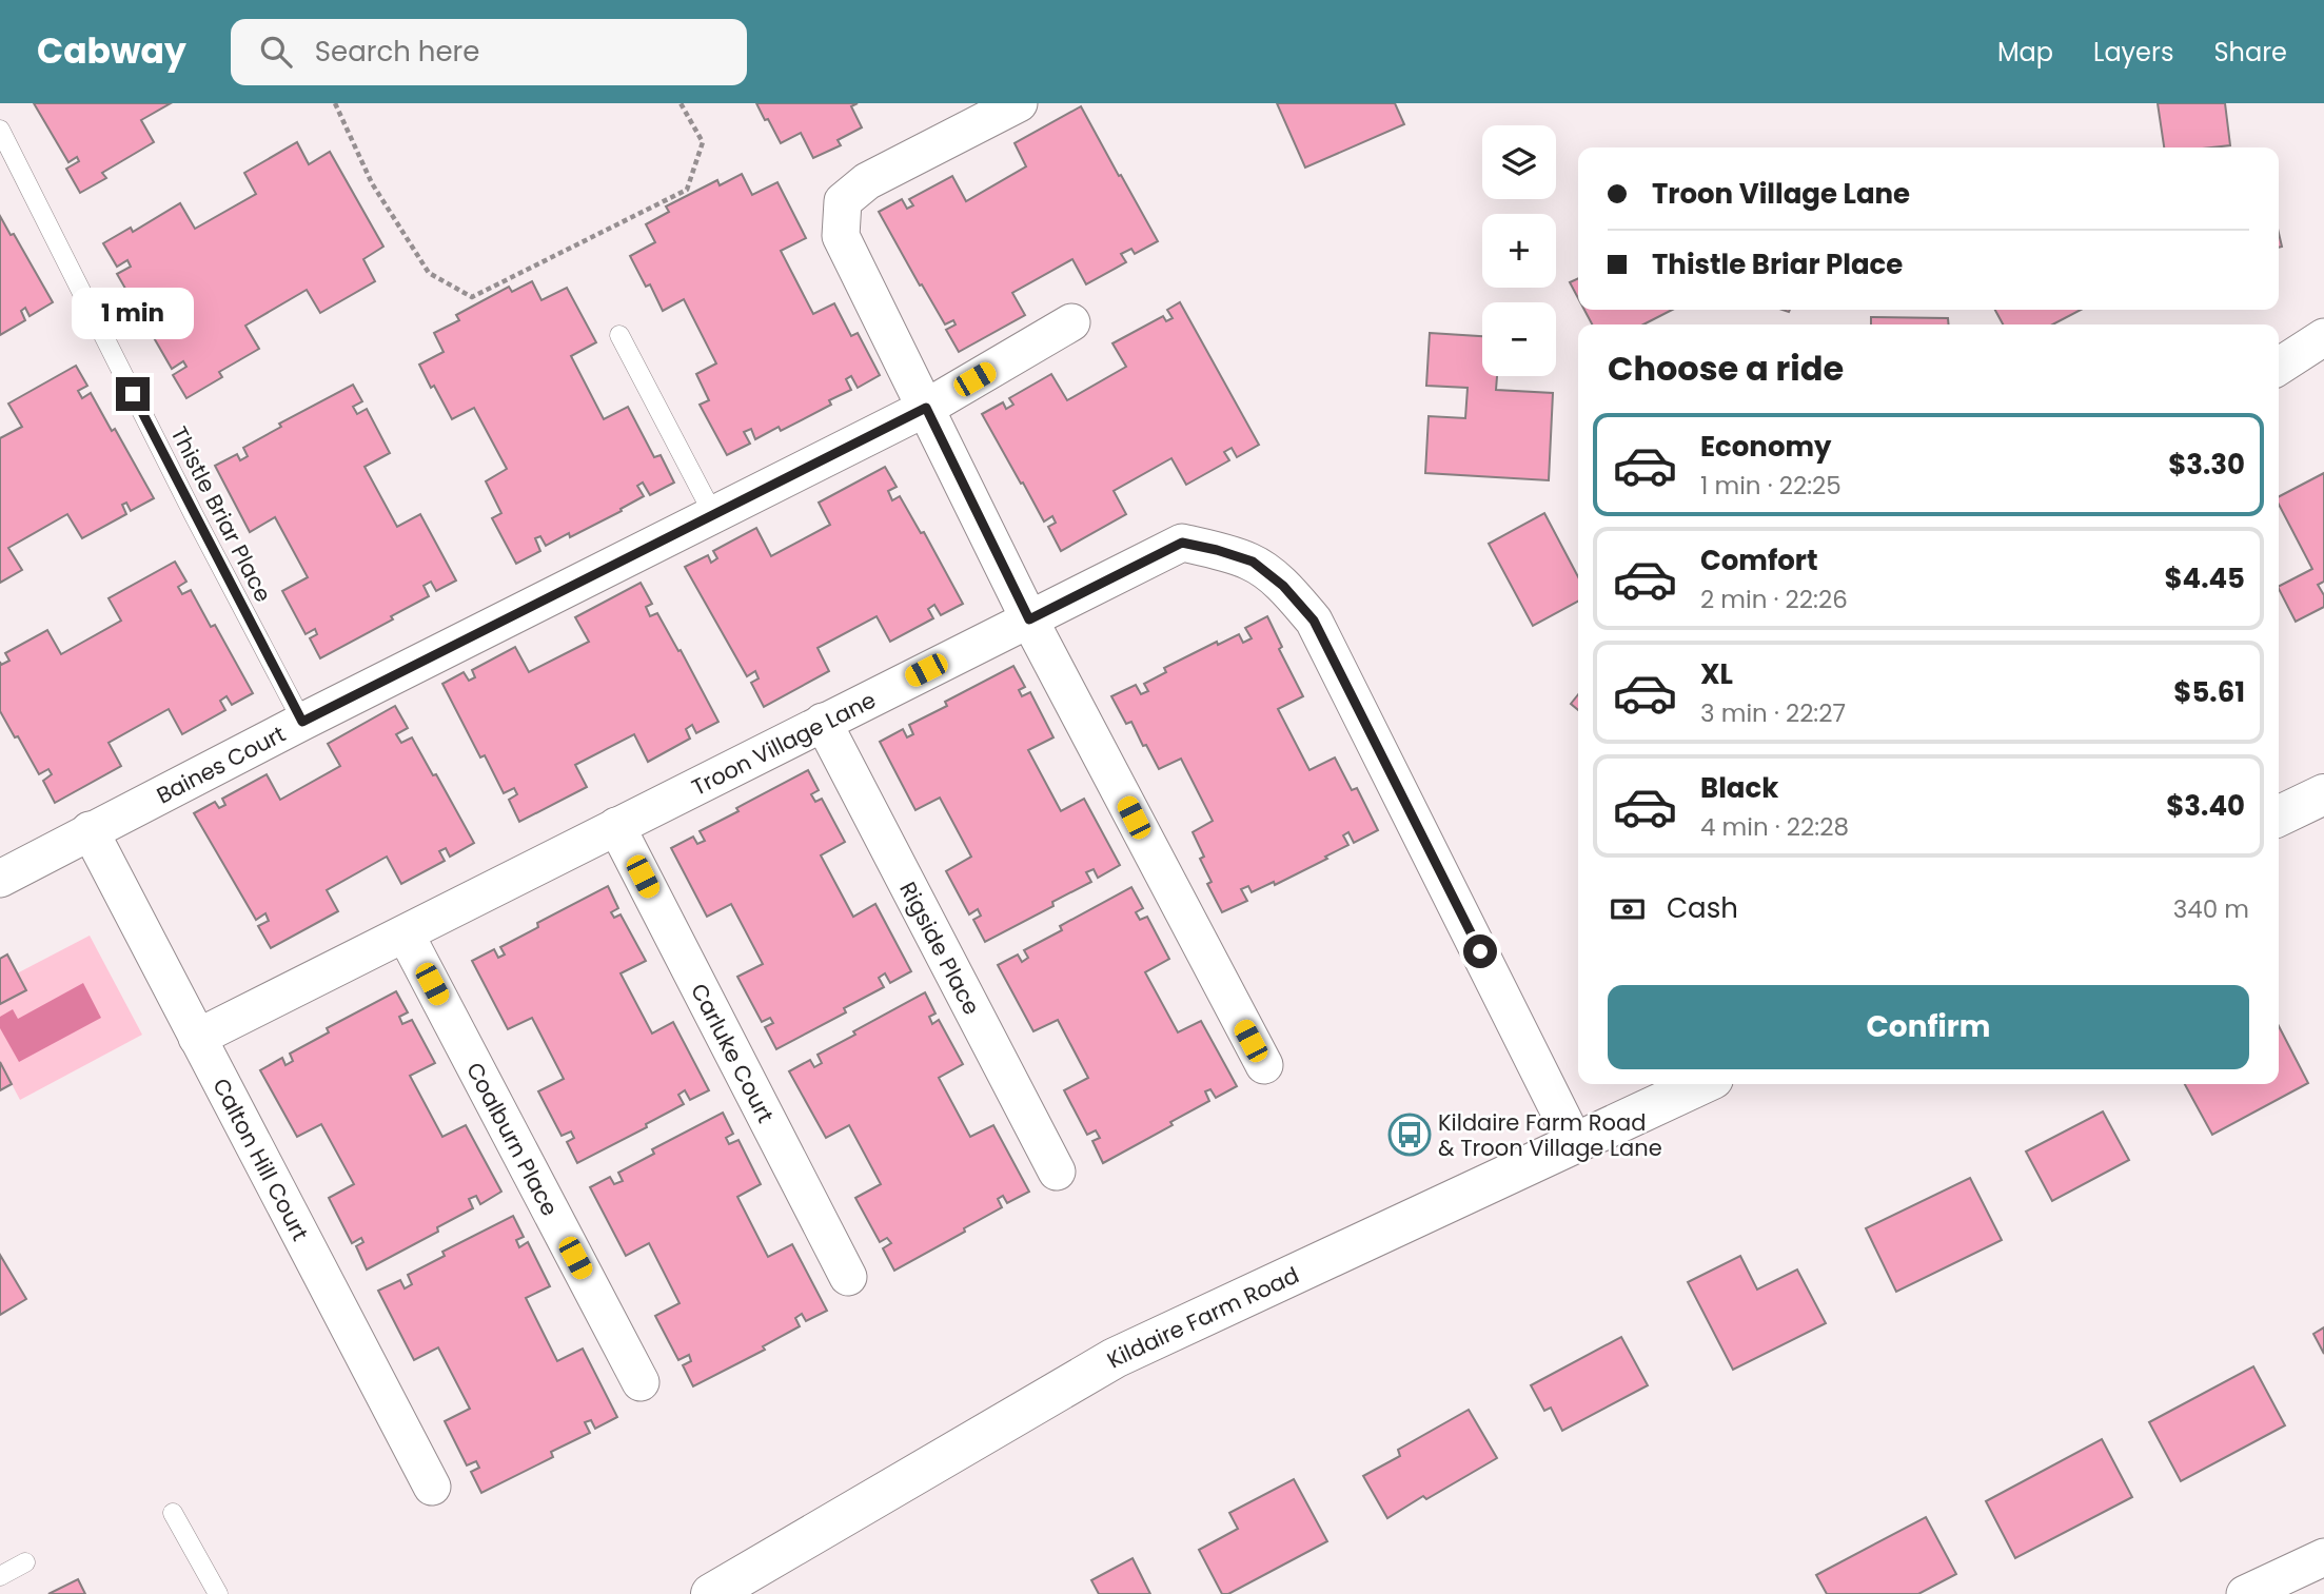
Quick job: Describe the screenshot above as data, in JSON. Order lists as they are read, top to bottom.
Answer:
{
  "streets": {
    "main road": ["Kildaire Farm Road"],
    "street": [
      "Troon Village Lane",
      "Baines Court",
      "Rigside Place",
      "Carluke Court",
      "Coalburn Place",
      "Calton Hill Court"
    ],
    "lane": ["Thistle Briar Place"]
  },
  "crossings": [
    ["Thistle Briar Place", "Baines Court"],
    ["Troon Village Lane", "Rigside Place"],
    ["Troon Village Lane", "Carluke Court"],
    ["Troon Village Lane", "Coalburn Place"],
    ["Troon Village Lane", "Calton Hill Court"],
    ["Troon Village Lane", "Kildaire Farm Road"],
    ["Baines Court", "Calton Hill Court"]
  ],
  "places": {
    "bus stop": ["Kildaire Farm Road & Troon Village Lane"]
  },
  "page": {
    "header": "Cabway",
    "search": "Search here",
    "nav": ["Map", "Layers", "Share"],
    "map_buttons": ["+", "−"],
    "banner": ["Troon Village Lane", "Thistle Briar Place"],
    "bubble": "1 min",
    "heading": "Choose a ride",
    "list": [
      {
        "name": "Economy",
        "note": "1 min · 22:25",
        "value": "$3.30"
      },
      {
        "name": "Comfort",
        "note": "2 min · 22:26",
        "value": "$4.45"
      },
      {
        "name": "XL",
        "note": "3 min · 22:27",
        "value": "$5.61"
      },
      {
        "name": "Black",
        "note": "4 min · 22:28",
        "value": "$3.40"
      }
    ],
    "pay": ["Cash", "340 m"],
    "buttons": "Confirm"
  }
}
